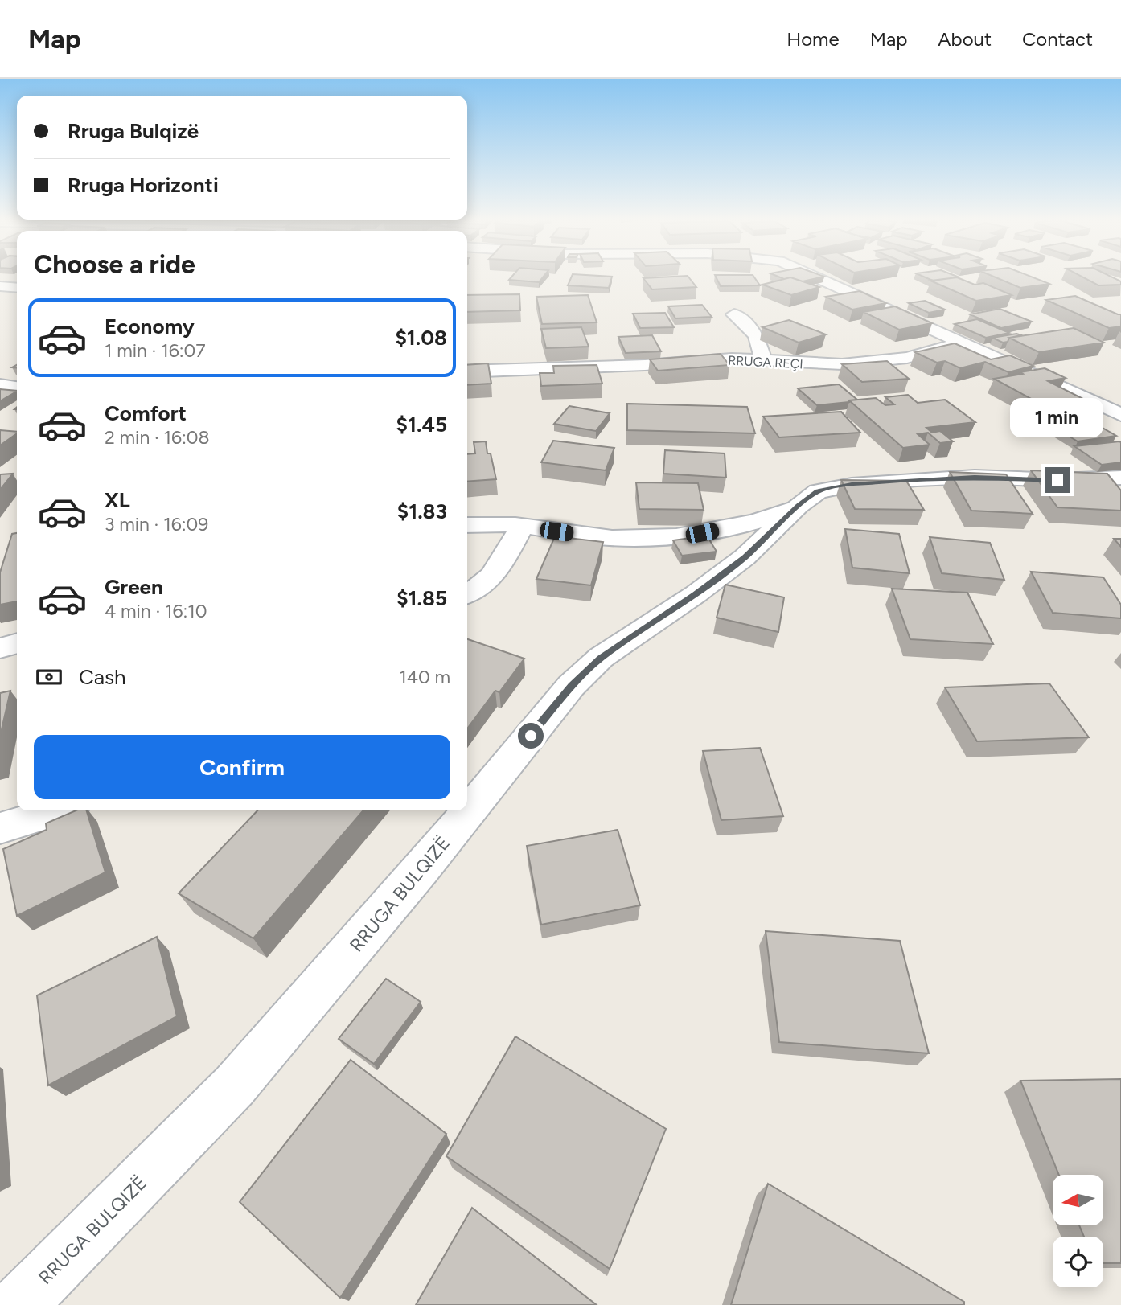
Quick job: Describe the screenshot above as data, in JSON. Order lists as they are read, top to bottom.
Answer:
{
  "streets": {
    "street": ["RRUGA REÇI", "RRUGA BULQIZË"]
  },
  "north": "left",
  "page": {
    "header": "Map",
    "nav": [
      "Home",
      "Map",
      "About",
      "Contact"
    ],
    "banner": ["Rruga Bulqizë", "Rruga Horizonti"],
    "heading": "Choose a ride",
    "list": [
      {
        "name": "Economy",
        "note": "1 min · 16:07",
        "value": "$1.08"
      },
      {
        "name": "Comfort",
        "note": "2 min · 16:08",
        "value": "$1.45"
      },
      {
        "name": "XL",
        "note": "3 min · 16:09",
        "value": "$1.83"
      },
      {
        "name": "Green",
        "note": "4 min · 16:10",
        "value": "$1.85"
      }
    ],
    "bubble": "1 min",
    "pay": ["Cash", "140 m"],
    "buttons": "Confirm"
  }
}
